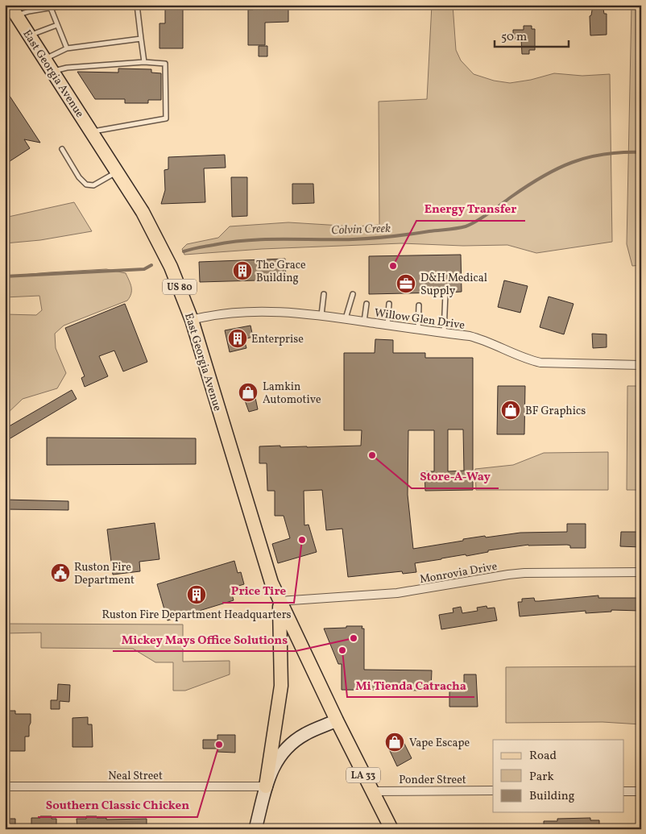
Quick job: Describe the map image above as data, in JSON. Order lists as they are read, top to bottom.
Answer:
{
  "streets": {
    "main road": ["East Georgia Avenue", "US 80", "LA 33"],
    "street": [
      "Willow Glen Drive",
      "Monrovia Drive",
      "Neal Street",
      "Ponder Street"
    ]
  },
  "crossings": [
    ["East Georgia Avenue", "Willow Glen Drive"],
    ["East Georgia Avenue", "Monrovia Drive"],
    ["East Georgia Avenue", "LA 33"],
    ["LA 33", "Ponder Street"]
  ],
  "water": ["Colvin Creek"],
  "places": {
    "other": [
      "Energy Transfer",
      "Store-A-Way",
      "Price Tire",
      "Mickey Mays Office Solutions",
      "Mi Tienda Catracha",
      "Southern Classic Chicken"
    ],
    "building": ["The Grace Building", "Enterprise", "Ruston Fire Department Headquarters"],
    "office": ["D&H Medical Supply"],
    "shop": ["Lamkin Automotive", "BF Graphics", "Vape Escape"],
    "public building": ["Ruston Fire Department"]
  },
  "legend": ["Road", "Park", "Building"],
  "scale_bar": "50 m"
}
